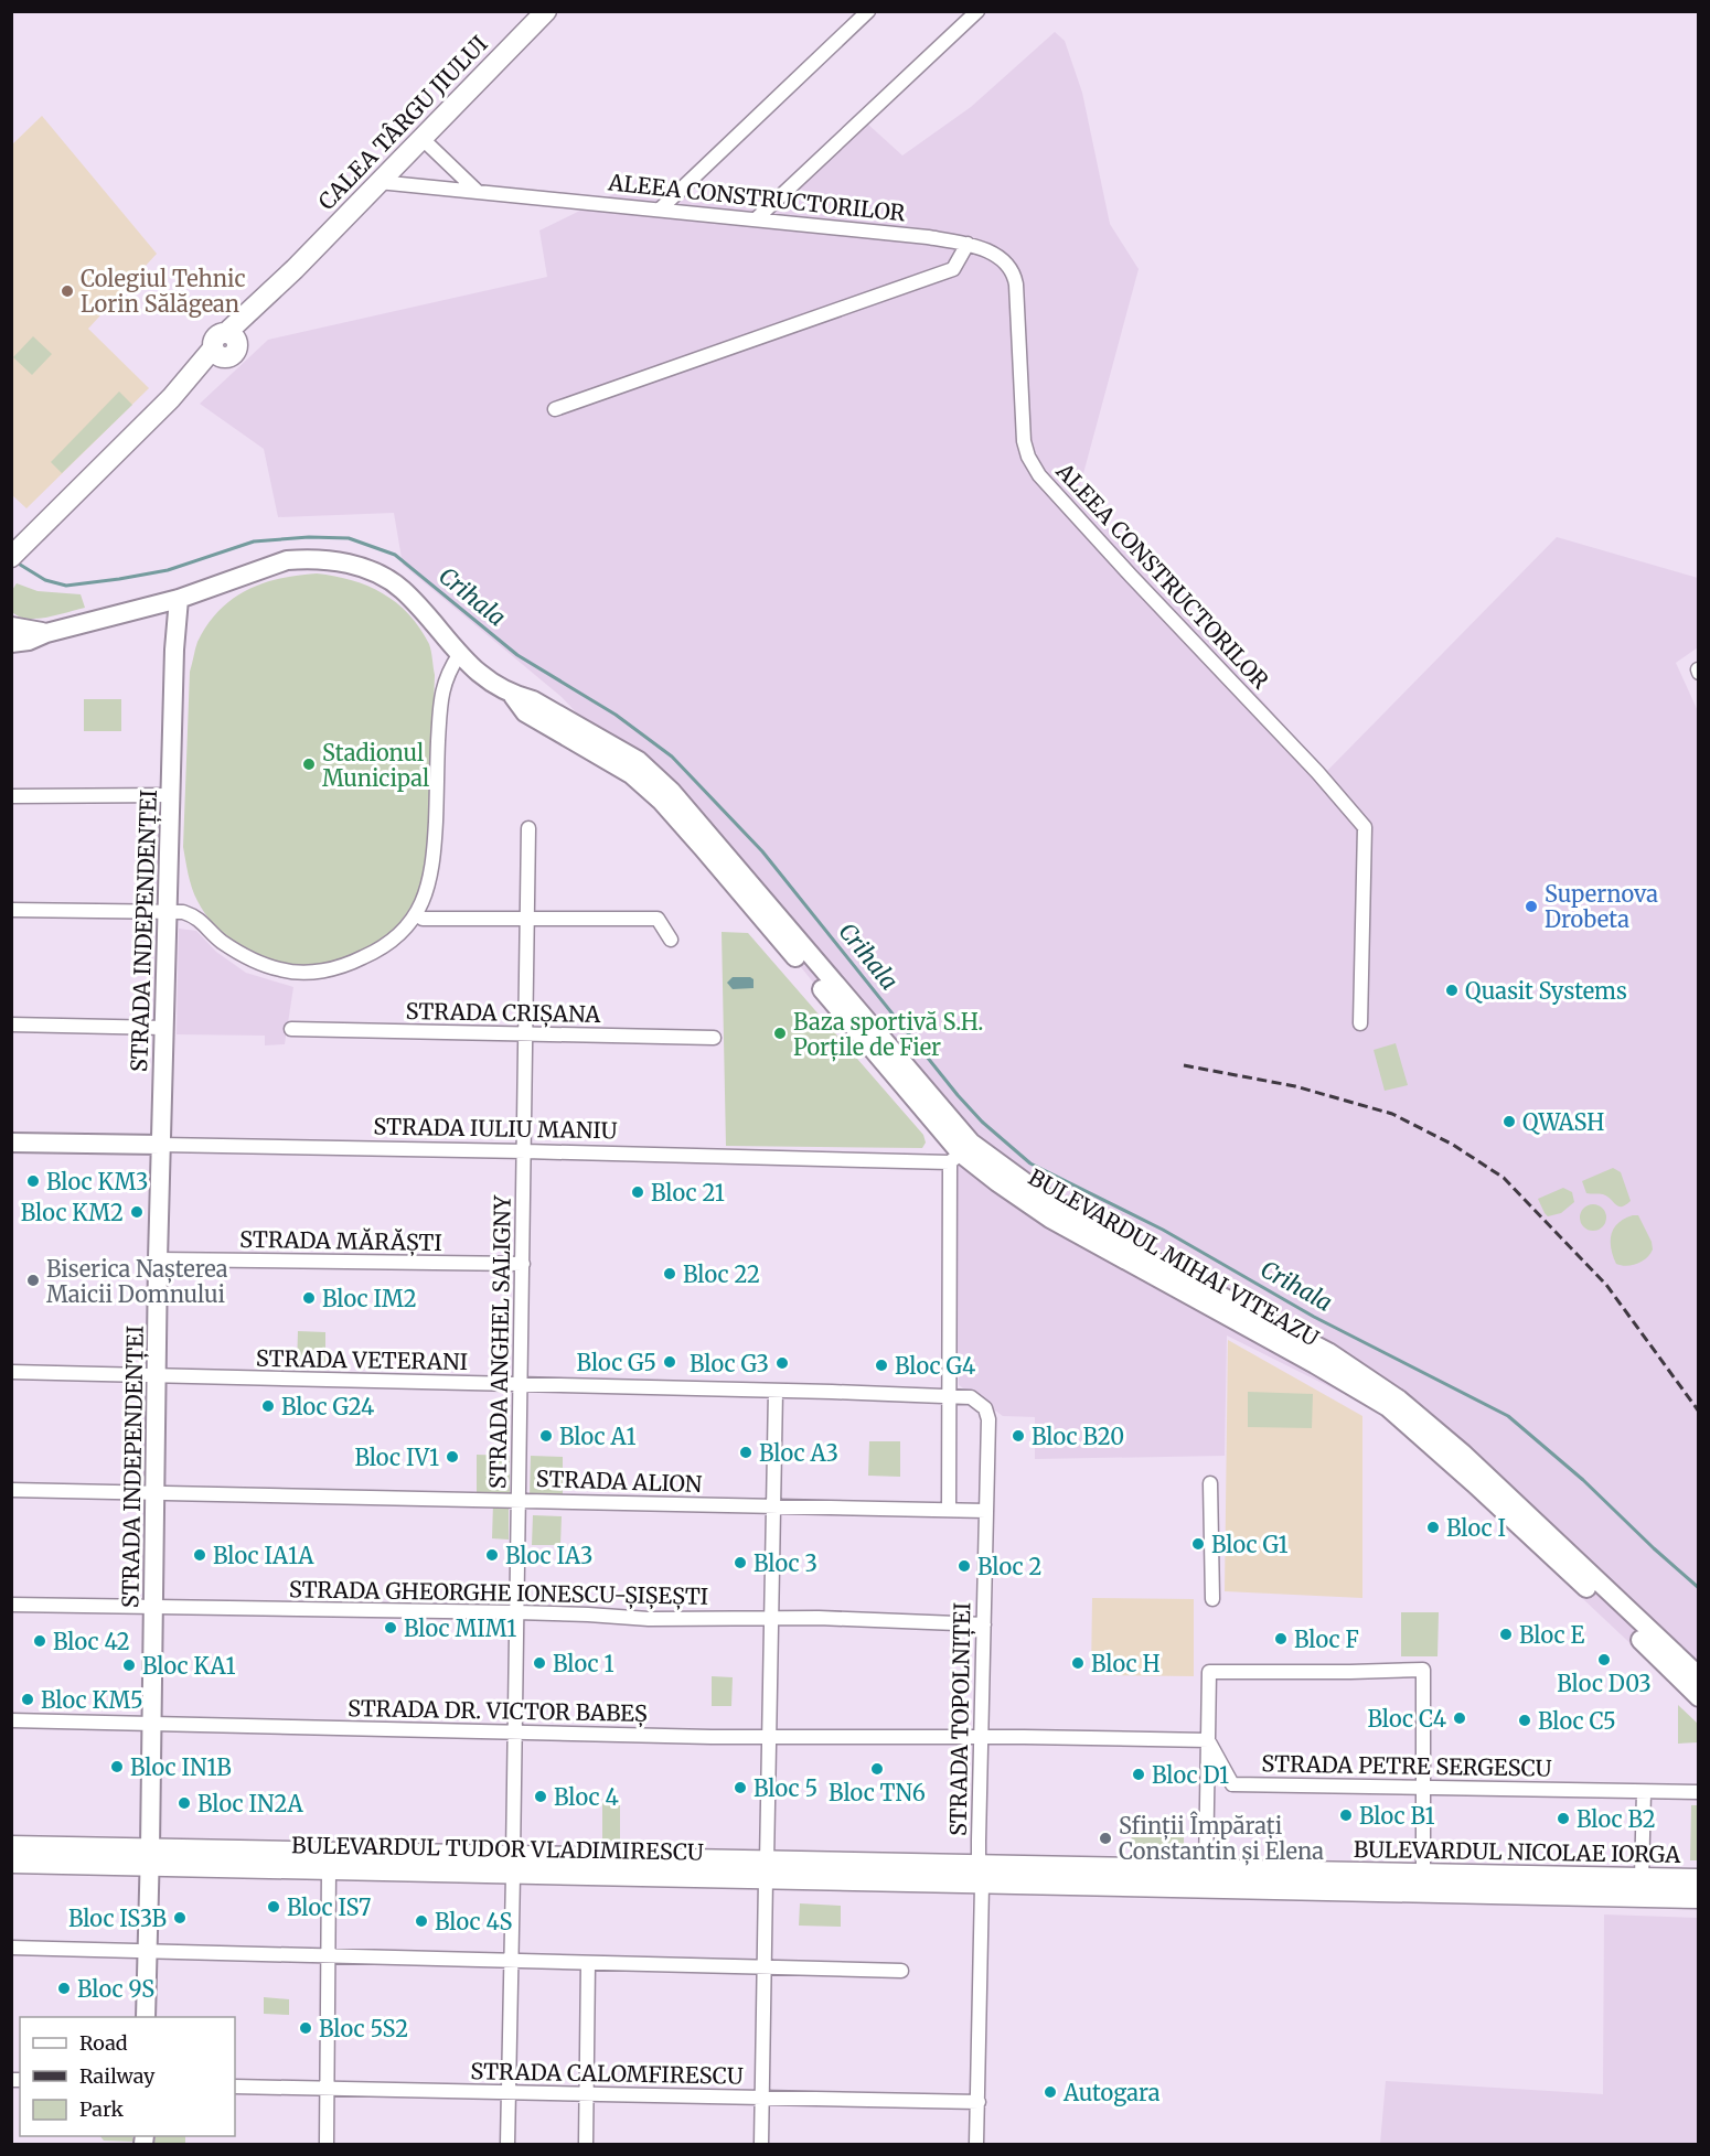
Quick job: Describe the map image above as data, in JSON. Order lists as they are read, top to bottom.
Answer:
{
  "streets": {
    "main road": [
      "CALEA TÂRGU JIULUI",
      "STRADA INDEPENDENȚEI",
      "STRADA IULIU MANIU",
      "BULEVARDUL MIHAI VITEAZU",
      "BULEVARDUL TUDOR VLADIMIRESCU",
      "BULEVARDUL NICOLAE IORGA"
    ],
    "street": [
      "ALEEA CONSTRUCTORILOR",
      "STRADA CRIȘANA",
      "STRADA MĂRĂȘTI",
      "STRADA ANGHEL SALIGNY",
      "STRADA VETERANI",
      "STRADA ALION",
      "STRADA GHEORGHE IONESCU-ȘIȘEȘTI",
      "STRADA DR. VICTOR BABEȘ",
      "STRADA TOPOLNIȚEI",
      "STRADA PETRE SERGESCU",
      "STRADA CALOMFIRESCU"
    ]
  },
  "crossings": [
    ["CALEA TÂRGU JIULUI", "ALEEA CONSTRUCTORILOR"],
    ["STRADA INDEPENDENȚEI", "STRADA IULIU MANIU"],
    ["STRADA INDEPENDENȚEI", "STRADA MĂRĂȘTI"],
    ["STRADA INDEPENDENȚEI", "BULEVARDUL MIHAI VITEAZU"],
    ["STRADA INDEPENDENȚEI", "STRADA VETERANI"],
    ["STRADA INDEPENDENȚEI", "STRADA ALION"],
    ["STRADA INDEPENDENȚEI", "STRADA GHEORGHE IONESCU-ȘIȘEȘTI"],
    ["STRADA INDEPENDENȚEI", "STRADA DR. VICTOR BABEȘ"],
    ["STRADA INDEPENDENȚEI", "BULEVARDUL TUDOR VLADIMIRESCU"],
    ["STRADA CRIȘANA", "STRADA ANGHEL SALIGNY"],
    ["STRADA IULIU MANIU", "BULEVARDUL MIHAI VITEAZU"],
    ["STRADA IULIU MANIU", "STRADA ANGHEL SALIGNY"],
    ["STRADA MĂRĂȘTI", "STRADA ANGHEL SALIGNY"],
    ["STRADA ANGHEL SALIGNY", "STRADA VETERANI"],
    ["STRADA ANGHEL SALIGNY", "STRADA ALION"],
    ["STRADA ANGHEL SALIGNY", "STRADA GHEORGHE IONESCU-ȘIȘEȘTI"],
    ["STRADA ANGHEL SALIGNY", "STRADA DR. VICTOR BABEȘ"],
    ["STRADA ANGHEL SALIGNY", "BULEVARDUL TUDOR VLADIMIRESCU"],
    ["STRADA ANGHEL SALIGNY", "STRADA CALOMFIRESCU"],
    ["STRADA VETERANI", "STRADA TOPOLNIȚEI"],
    ["STRADA ALION", "STRADA TOPOLNIȚEI"],
    ["STRADA GHEORGHE IONESCU-ȘIȘEȘTI", "STRADA TOPOLNIȚEI"],
    ["STRADA DR. VICTOR BABEȘ", "STRADA TOPOLNIȚEI"],
    ["STRADA TOPOLNIȚEI", "BULEVARDUL TUDOR VLADIMIRESCU"],
    ["STRADA TOPOLNIȚEI", "BULEVARDUL NICOLAE IORGA"],
    ["STRADA TOPOLNIȚEI", "STRADA CALOMFIRESCU"],
    ["BULEVARDUL TUDOR VLADIMIRESCU", "BULEVARDUL NICOLAE IORGA"]
  ],
  "water": ["Crihala"],
  "places": [
    "Colegiul Tehnic Lorin Sălăgean",
    "Stadionul Municipal",
    "Supernova Drobeta",
    "Quasit Systems",
    "Baza sportivă S.H. Porțile de Fier",
    "QWASH",
    "Bloc KM3",
    "Bloc 21",
    "Bloc KM2",
    "Bloc 22",
    "Biserica Nașterea Maicii Domnului",
    "Bloc IM2",
    "Bloc G5",
    "Bloc G3",
    "Bloc G4",
    "Bloc G24",
    "Bloc A1",
    "Bloc B20",
    "Bloc A3",
    "Bloc IV1",
    "Bloc I",
    "Bloc G1",
    "Bloc IA1A",
    "Bloc IA3",
    "Bloc 3",
    "Bloc 2",
    "Bloc MIM1",
    "Bloc E",
    "Bloc F",
    "Bloc 42",
    "Bloc D03",
    "Bloc 1",
    "Bloc H",
    "Bloc KA1",
    "Bloc KM5",
    "Bloc C4",
    "Bloc C5",
    "Bloc IN1B",
    "Bloc TN6",
    "Bloc D1",
    "Bloc 5",
    "Bloc 4",
    "Bloc IN2A",
    "Bloc B1",
    "Bloc B2",
    "Sfinții Împărați Constantin și Elena",
    "Bloc IS7",
    "Bloc IS3B",
    "Bloc 4S",
    "Bloc 9S",
    "Bloc 5S2",
    "Autogara"
  ],
  "legend": ["Road", "Railway", "Park"]
}
